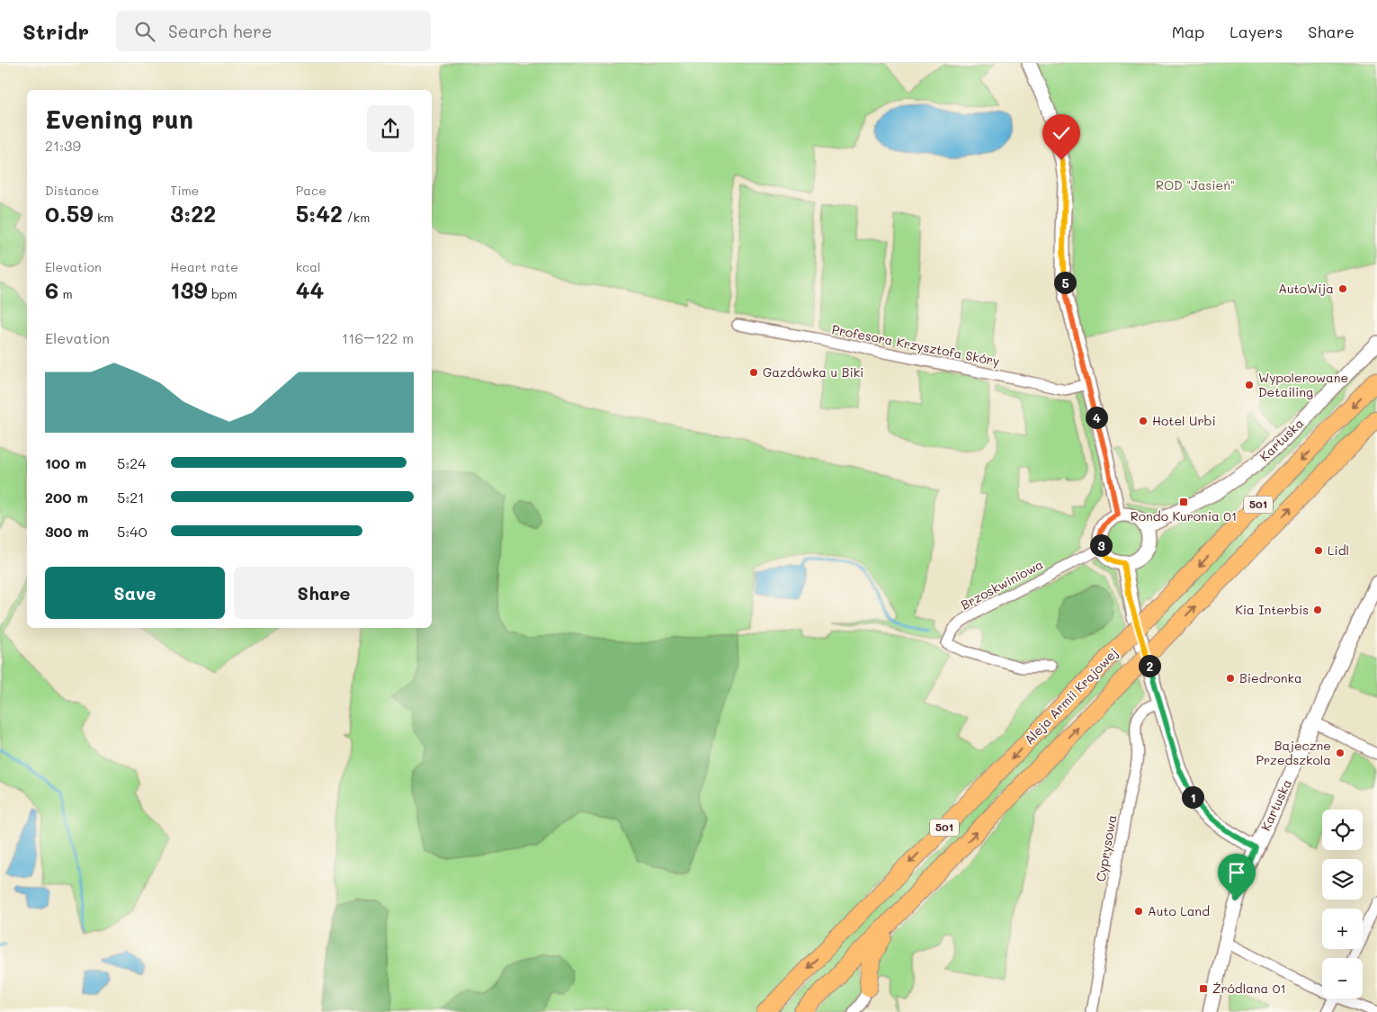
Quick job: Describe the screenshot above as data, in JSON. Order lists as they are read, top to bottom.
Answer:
{
  "streets": {
    "main road": ["501", "Aleja Armii Krajowej"],
    "street": [
      "Profesora Krzysztofa Skóry",
      "Kartuska",
      "Brzoskwiniowa",
      "Cyprysowa"
    ]
  },
  "crossings": [
    ["Kartuska", "Brzoskwiniowa"]
  ],
  "parks": ["ROD \"Jasień\""],
  "places": {
    "other": [
      "AutoWija",
      "Gazdówka u Biki",
      "Wypolerowane Detailing",
      "Hotel Urbi",
      "Lidl",
      "Kia Interbis",
      "Biedronka",
      "Bajeczne Przedszkola",
      "Auto Land"
    ],
    "transit": ["Rondo Kuronia 01", "Źródlana 01"]
  },
  "page": {
    "header": "Stridr",
    "search": "Search here",
    "nav": ["Map", "Layers", "Share"],
    "heading": ["Evening run", "21:39"],
    "stats": [
      ["Distance", "0.59 km"],
      ["Time", "3:22"],
      ["Pace", "5:42 /km"],
      ["Elevation", "6 m"],
      ["Heart rate", "139 bpm"],
      ["kcal", "44"]
    ],
    "pins": [
      "5",
      "4",
      "3",
      "2",
      "1"
    ],
    "chart": ["Elevation", "116–122 m"],
    "list": [
      {
        "name": "100 m",
        "note": "5:24"
      },
      {
        "name": "200 m",
        "note": "5:21"
      },
      {
        "name": "300 m",
        "note": "5:40"
      }
    ],
    "buttons": ["Save", "Share"],
    "map_buttons": ["+", "−"]
  }
}
